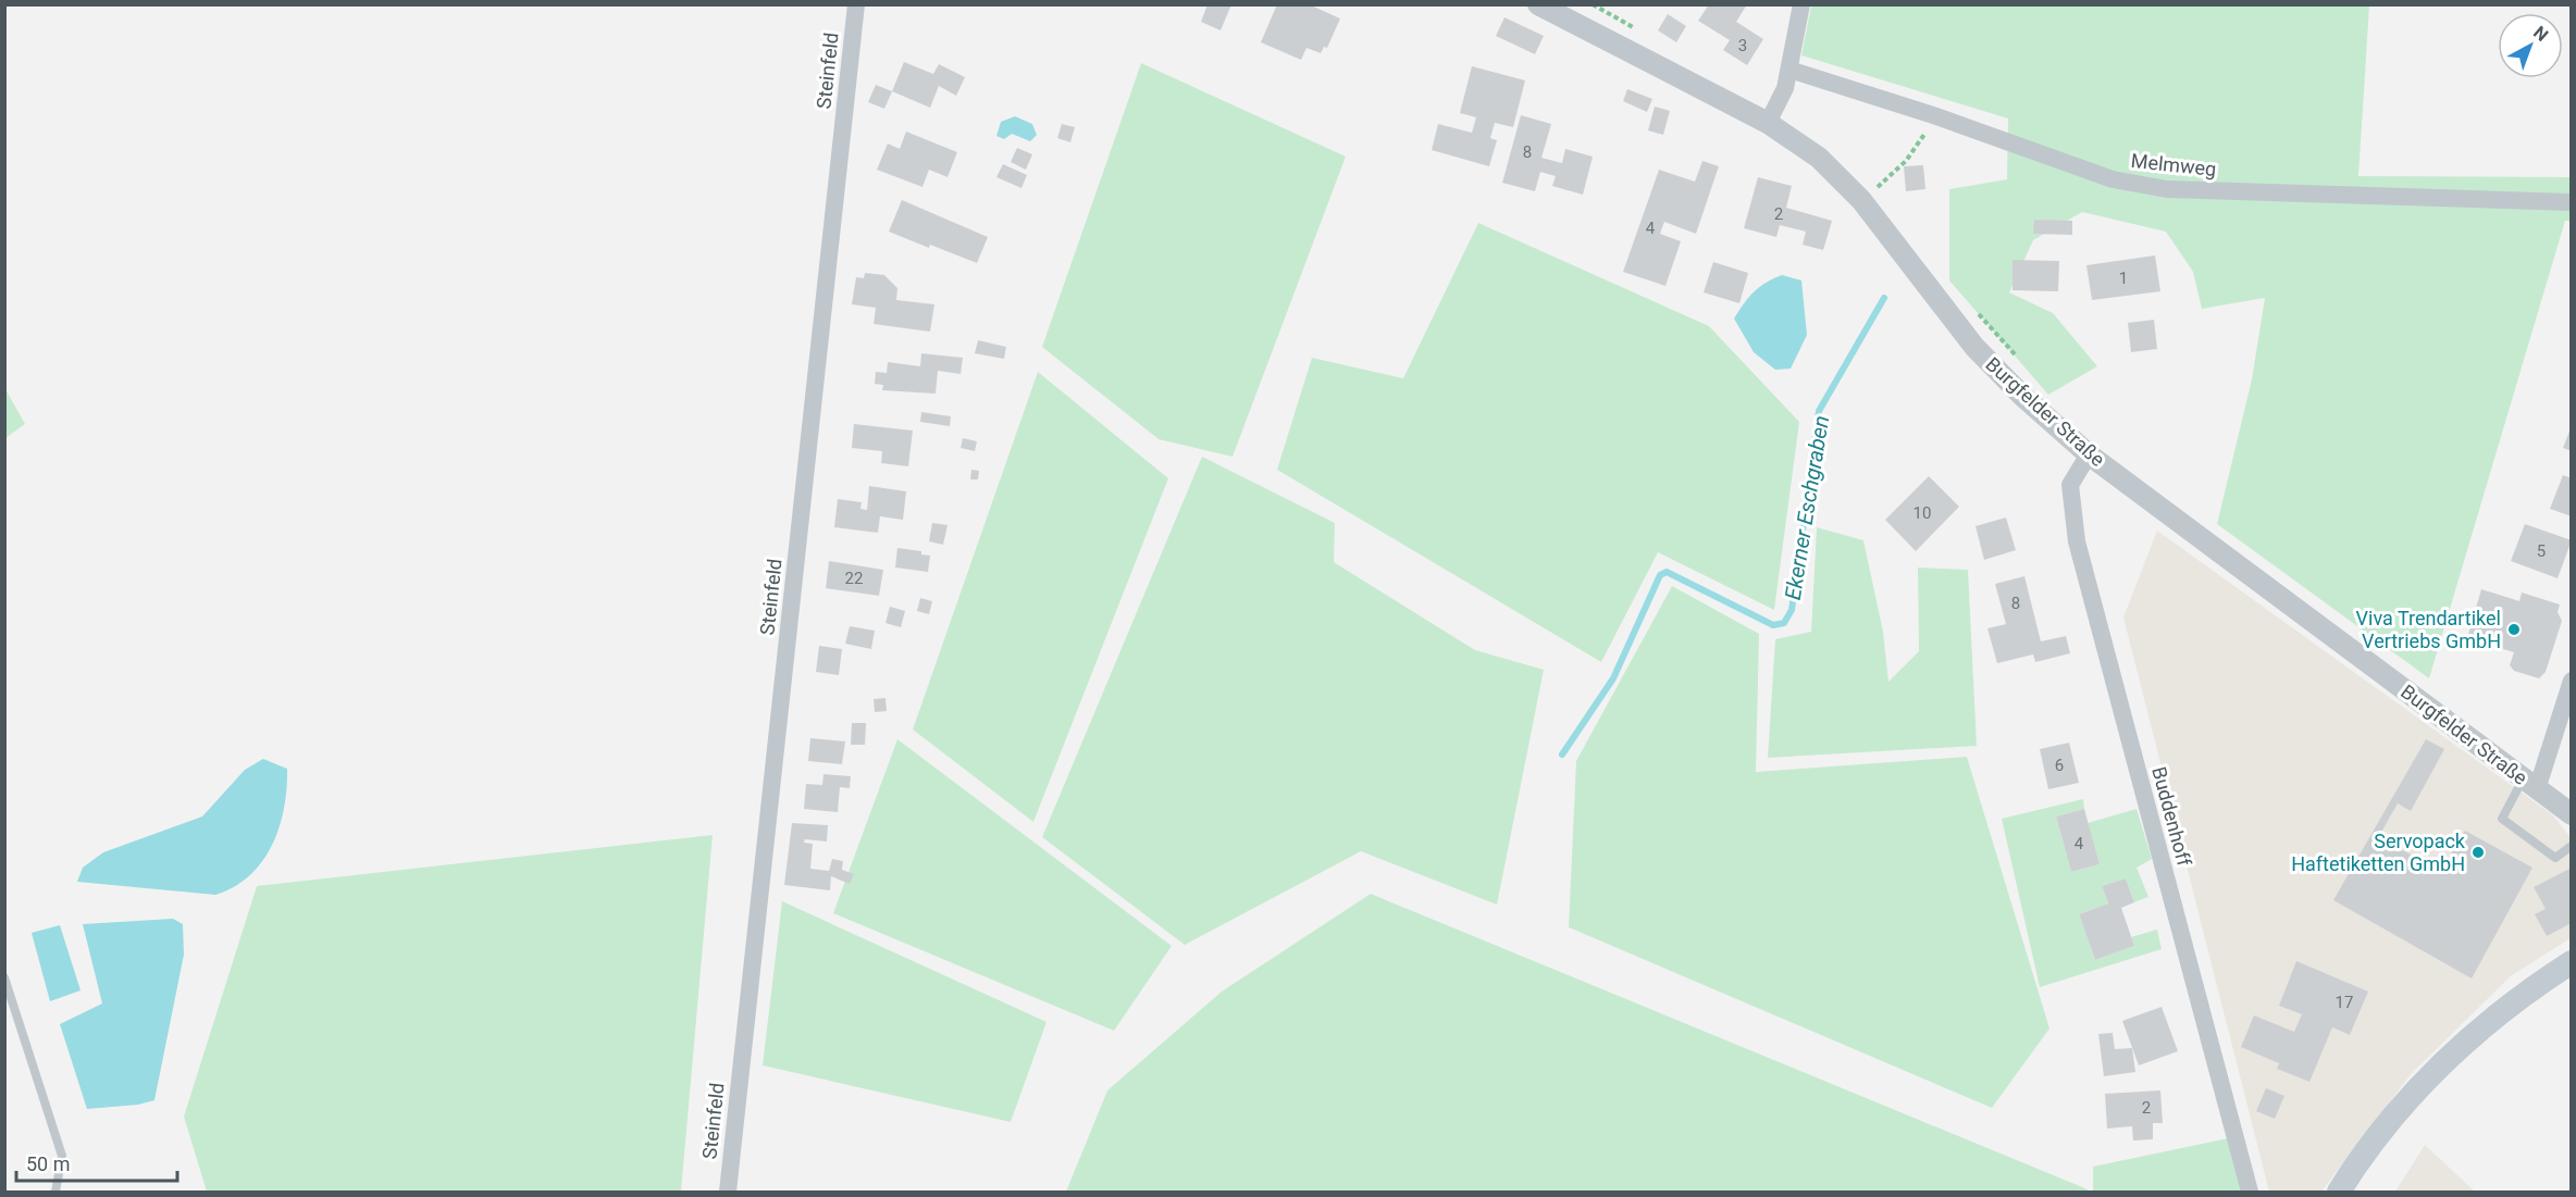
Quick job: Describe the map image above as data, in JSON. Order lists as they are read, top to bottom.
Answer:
{
  "streets": {
    "street": [
      "Steinfeld",
      "Melmweg",
      "Burgfelder Straße",
      "Buddenhoff"
    ]
  },
  "crossings": [
    ["Burgfelder Straße", "Buddenhoff"]
  ],
  "water": ["Ekerner Eschgraben"],
  "places": ["Viva Trendartikel Vertriebs GmbH", "Servopack Haftetiketten GmbH"],
  "house_numbers": [
    "3",
    "8",
    "2",
    "4",
    "1",
    "10",
    "5",
    "22",
    "8",
    "6",
    "4",
    "17",
    "2"
  ],
  "scale_bar": "50 m",
  "north": "top right"
}
